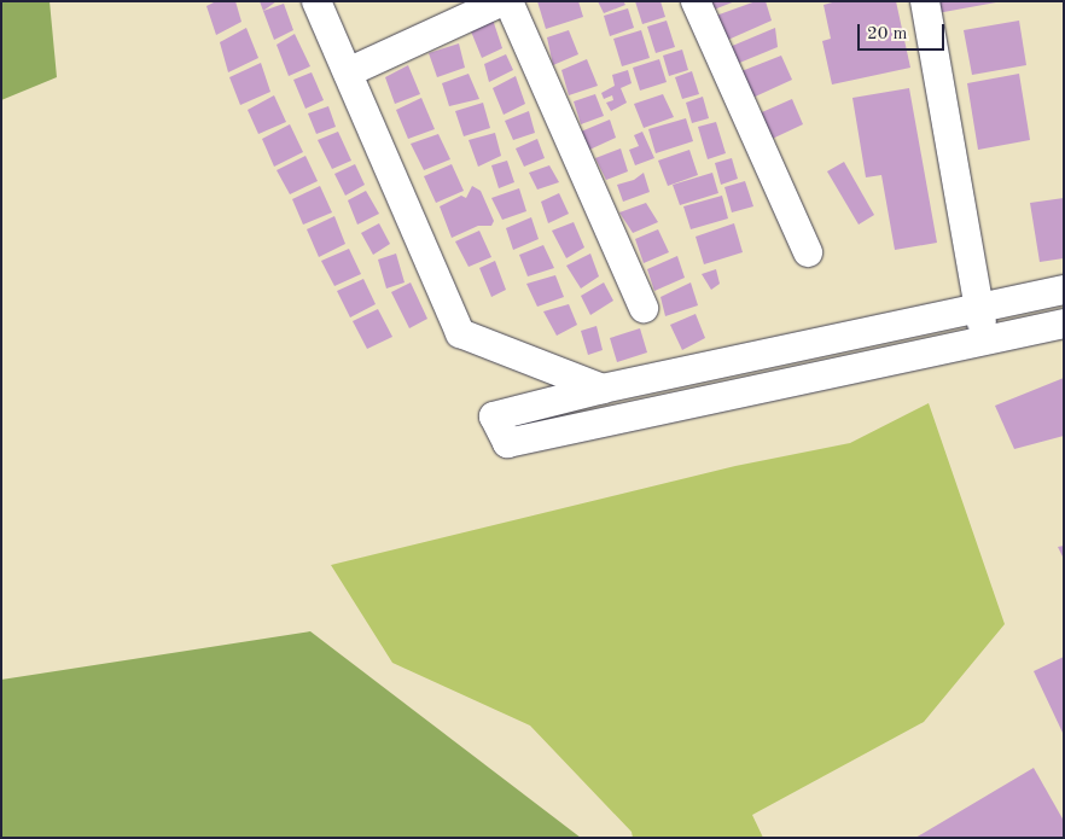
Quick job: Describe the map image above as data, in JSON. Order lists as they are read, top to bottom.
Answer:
{
  "scale_bar": "20 m"
}
